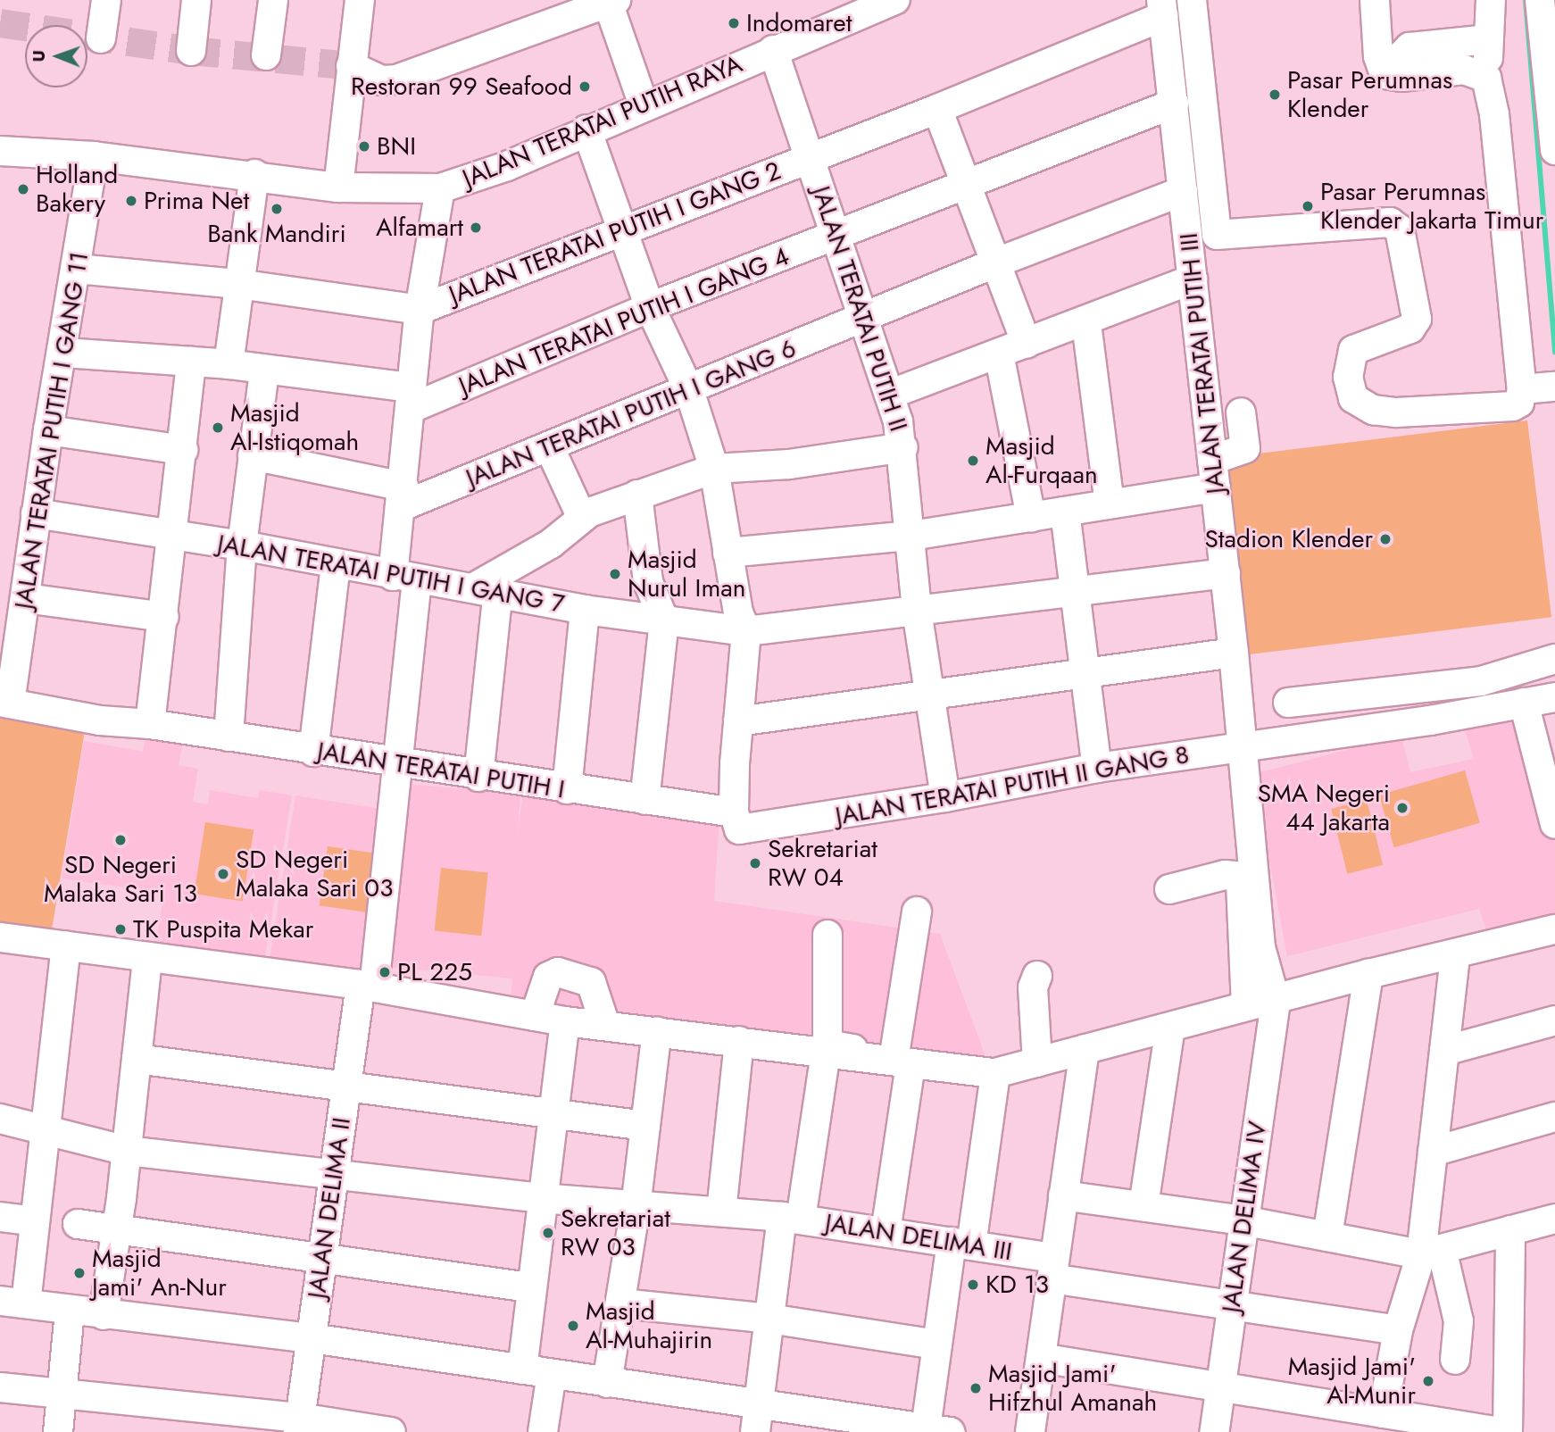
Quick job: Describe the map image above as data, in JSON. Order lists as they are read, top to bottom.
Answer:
{
  "streets": {
    "street": [
      "JALAN TERATAI PUTIH RAYA",
      "JALAN TERATAI PUTIH I GANG 2",
      "JALAN TERATAI PUTIH II",
      "JALAN TERATAI PUTIH I GANG 4",
      "JALAN TERATAI PUTIH III",
      "JALAN TERATAI PUTIH I GANG 6",
      "JALAN TERATAI PUTIH I GANG 11",
      "JALAN TERATAI PUTIH I GANG 7",
      "JALAN TERATAI PUTIH I",
      "JALAN TERATAI PUTIH II GANG 8",
      "JALAN DELIMA II",
      "JALAN DELIMA IV",
      "JALAN DELIMA III"
    ]
  },
  "crossings": [
    ["JALAN TERATAI PUTIH RAYA", "JALAN TERATAI PUTIH II"],
    ["JALAN TERATAI PUTIH RAYA", "JALAN TERATAI PUTIH I GANG 11"],
    ["JALAN TERATAI PUTIH I GANG 2", "JALAN TERATAI PUTIH II"],
    ["JALAN TERATAI PUTIH I GANG 2", "JALAN TERATAI PUTIH III"],
    ["JALAN TERATAI PUTIH II", "JALAN TERATAI PUTIH I GANG 4"],
    ["JALAN TERATAI PUTIH II", "JALAN TERATAI PUTIH I GANG 6"],
    ["JALAN TERATAI PUTIH II", "JALAN TERATAI PUTIH I GANG 7"],
    ["JALAN TERATAI PUTIH II", "JALAN TERATAI PUTIH II GANG 8"],
    ["JALAN TERATAI PUTIH I GANG 4", "JALAN TERATAI PUTIH III"],
    ["JALAN TERATAI PUTIH III", "JALAN TERATAI PUTIH I GANG 6"],
    ["JALAN TERATAI PUTIH III", "JALAN TERATAI PUTIH I GANG 7"],
    ["JALAN TERATAI PUTIH III", "JALAN TERATAI PUTIH II GANG 8"],
    ["JALAN TERATAI PUTIH III", "JALAN DELIMA IV"],
    ["JALAN TERATAI PUTIH I GANG 11", "JALAN TERATAI PUTIH I GANG 7"],
    ["JALAN TERATAI PUTIH I GANG 11", "JALAN TERATAI PUTIH I"],
    ["JALAN TERATAI PUTIH I GANG 7", "JALAN DELIMA II"],
    ["JALAN TERATAI PUTIH I", "JALAN TERATAI PUTIH II GANG 8"],
    ["JALAN TERATAI PUTIH I", "JALAN DELIMA II"],
    ["JALAN DELIMA II", "JALAN DELIMA III"],
    ["JALAN DELIMA IV", "JALAN DELIMA III"]
  ],
  "places": [
    "Indomaret",
    "Restoran 99 Seafood",
    "Pasar Perumnas Klender",
    "BNI",
    "Holland Bakery",
    "Prima Net",
    "Pasar Perumnas Klender Jakarta Timur",
    "Bank Mandiri",
    "Alfamart",
    "Masjid Al-Istiqomah",
    "Masjid Al-Furqaan",
    "Stadion Klender",
    "Masjid Nurul Iman",
    "SMA Negeri 44 Jakarta",
    "SD Negeri Malaka Sari 13",
    "Sekretariat RW 04",
    "SD Negeri Malaka Sari 03",
    "TK Puspita Mekar",
    "PL 225",
    "Sekretariat RW 03",
    "Masjid Jami' An-Nur",
    "KD 13",
    "Masjid Al-Muhajirin",
    "Masjid Jami' Al-Munir",
    "Masjid Jami' Hifzhul Amanah"
  ],
  "north": "left"
}
